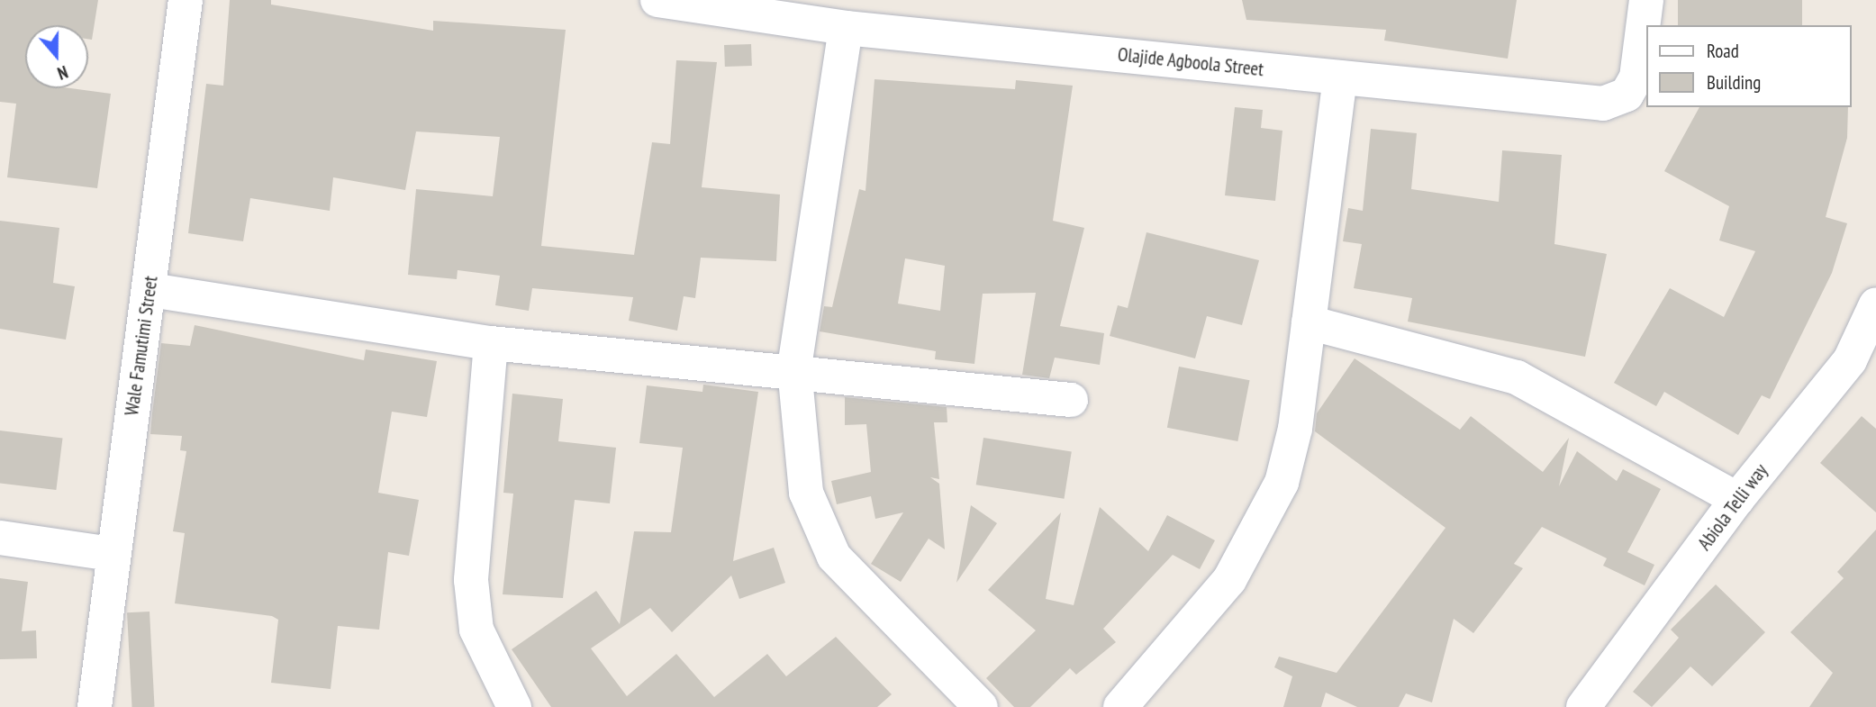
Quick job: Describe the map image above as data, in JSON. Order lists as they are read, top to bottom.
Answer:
{
  "streets": {
    "street": ["Olajide Agboola Street", "Wale Famutimi Street", "Abiola Telli way"]
  },
  "legend": ["Road", "Building"],
  "north": "bottom"
}
